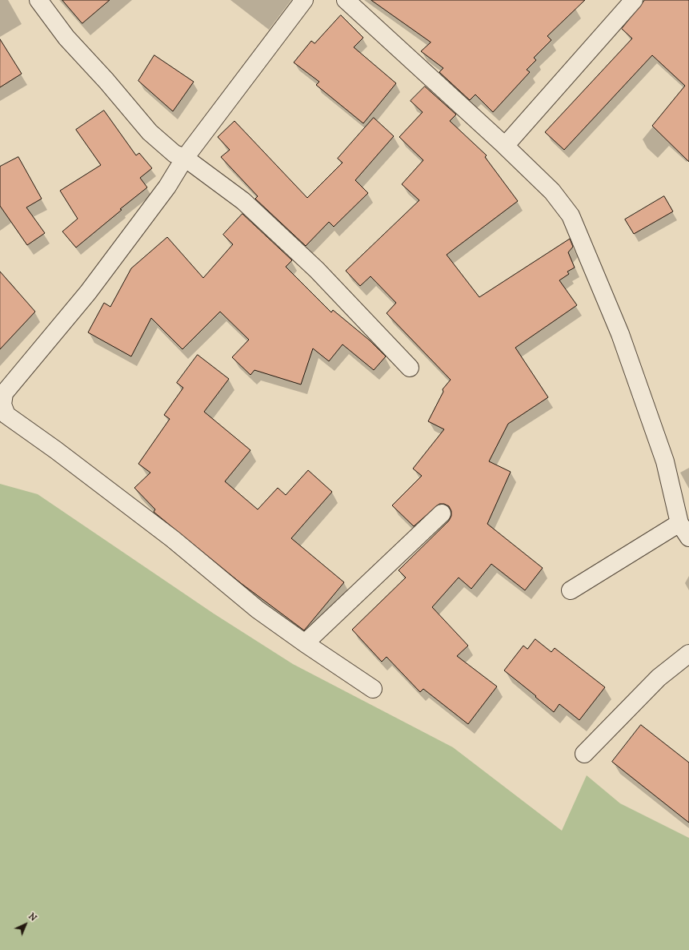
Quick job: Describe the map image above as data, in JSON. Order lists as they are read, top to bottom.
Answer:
{
  "north": "top right"
}
